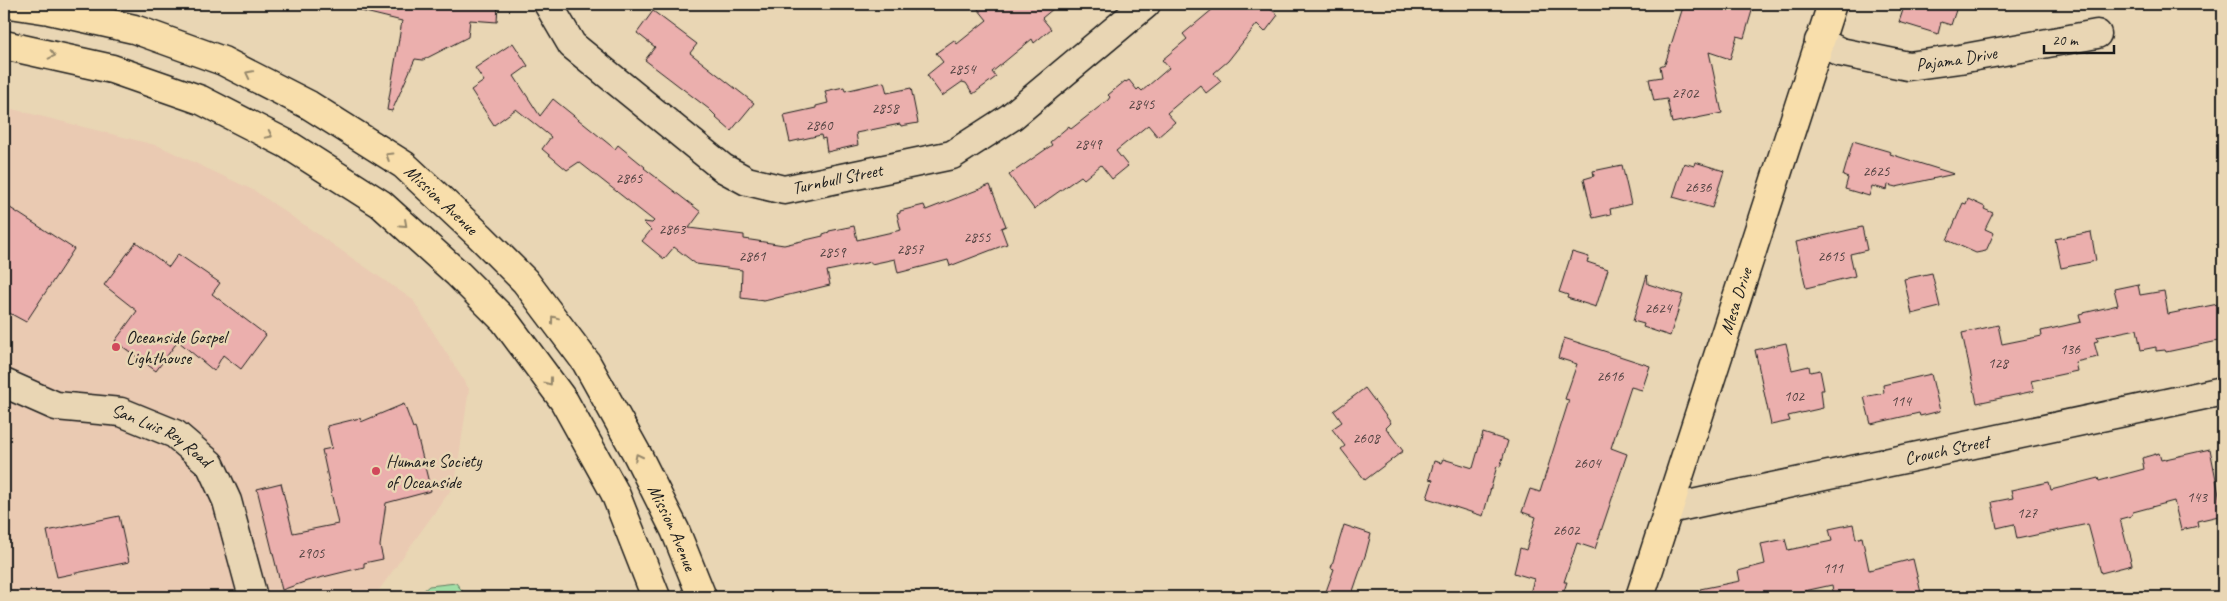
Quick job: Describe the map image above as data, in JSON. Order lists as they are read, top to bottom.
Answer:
{
  "streets": {
    "main road": ["Mission Avenue", "Mesa Drive"],
    "street": [
      "Pajama Drive",
      "Turnbull Street",
      "San Luis Rey Road",
      "Crouch Street"
    ]
  },
  "crossings": [
    ["Pajama Drive", "Mesa Drive"],
    ["Mesa Drive", "Crouch Street"]
  ],
  "places": ["Oceanside Gospel Lighthouse", "Humane Society of Oceanside"],
  "house_numbers": [
    "2854",
    "2702",
    "2845",
    "2858",
    "2860",
    "2849",
    "2625",
    "2865",
    "2636",
    "2863",
    "2855",
    "2857",
    "2859",
    "2861",
    "2615",
    "2624",
    "136",
    "128",
    "2616",
    "102",
    "114",
    "2608",
    "2604",
    "143",
    "127",
    "2602",
    "2905",
    "111"
  ],
  "scale_bar": "20 m"
}
